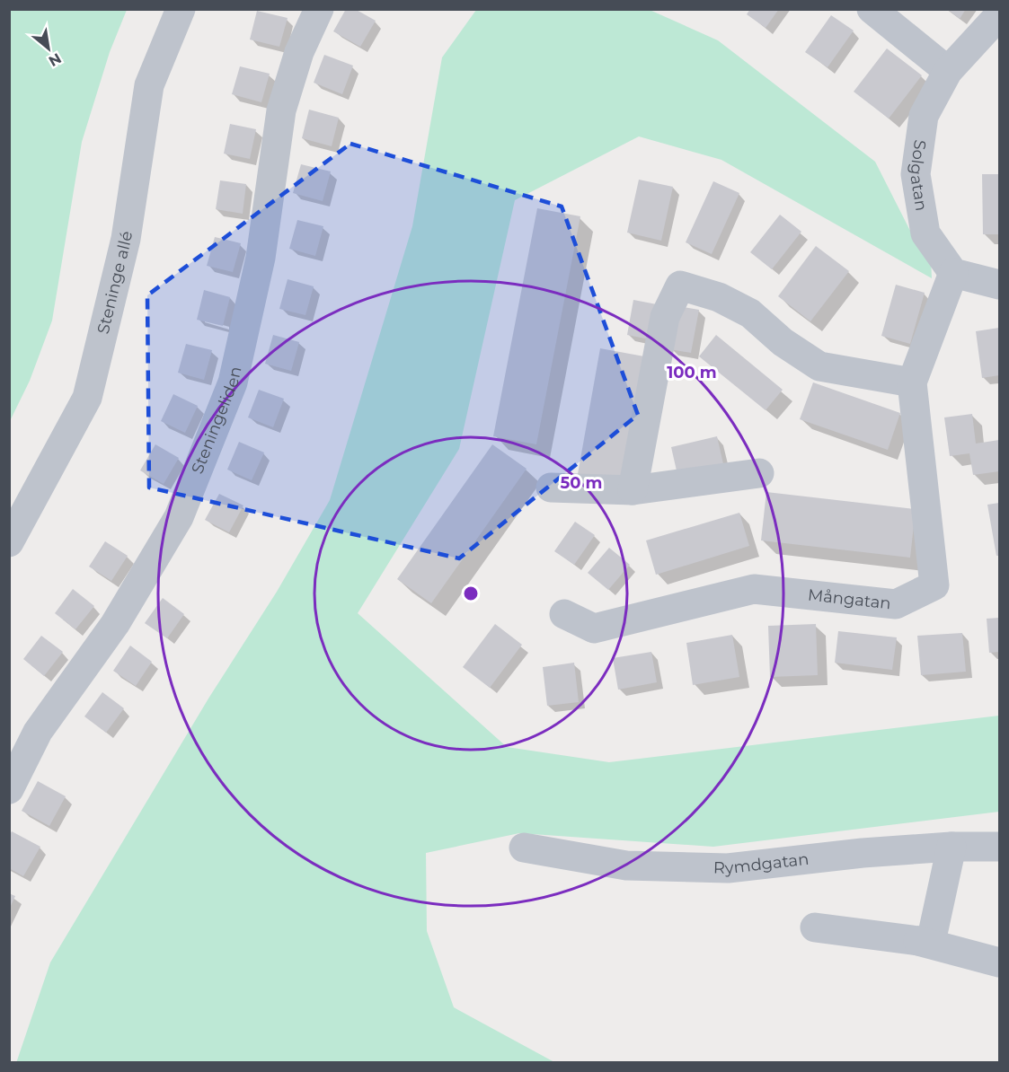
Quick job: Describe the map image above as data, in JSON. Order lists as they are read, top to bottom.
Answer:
{
  "streets": {
    "street": [
      "Solgatan",
      "Steninge allé",
      "Steningeliden",
      "Mångatan",
      "Rymdgatan"
    ]
  },
  "crossings": [
    ["Solgatan", "Mångatan"]
  ],
  "north": "bottom right",
  "rings": ["100 m", "50 m"]
}
